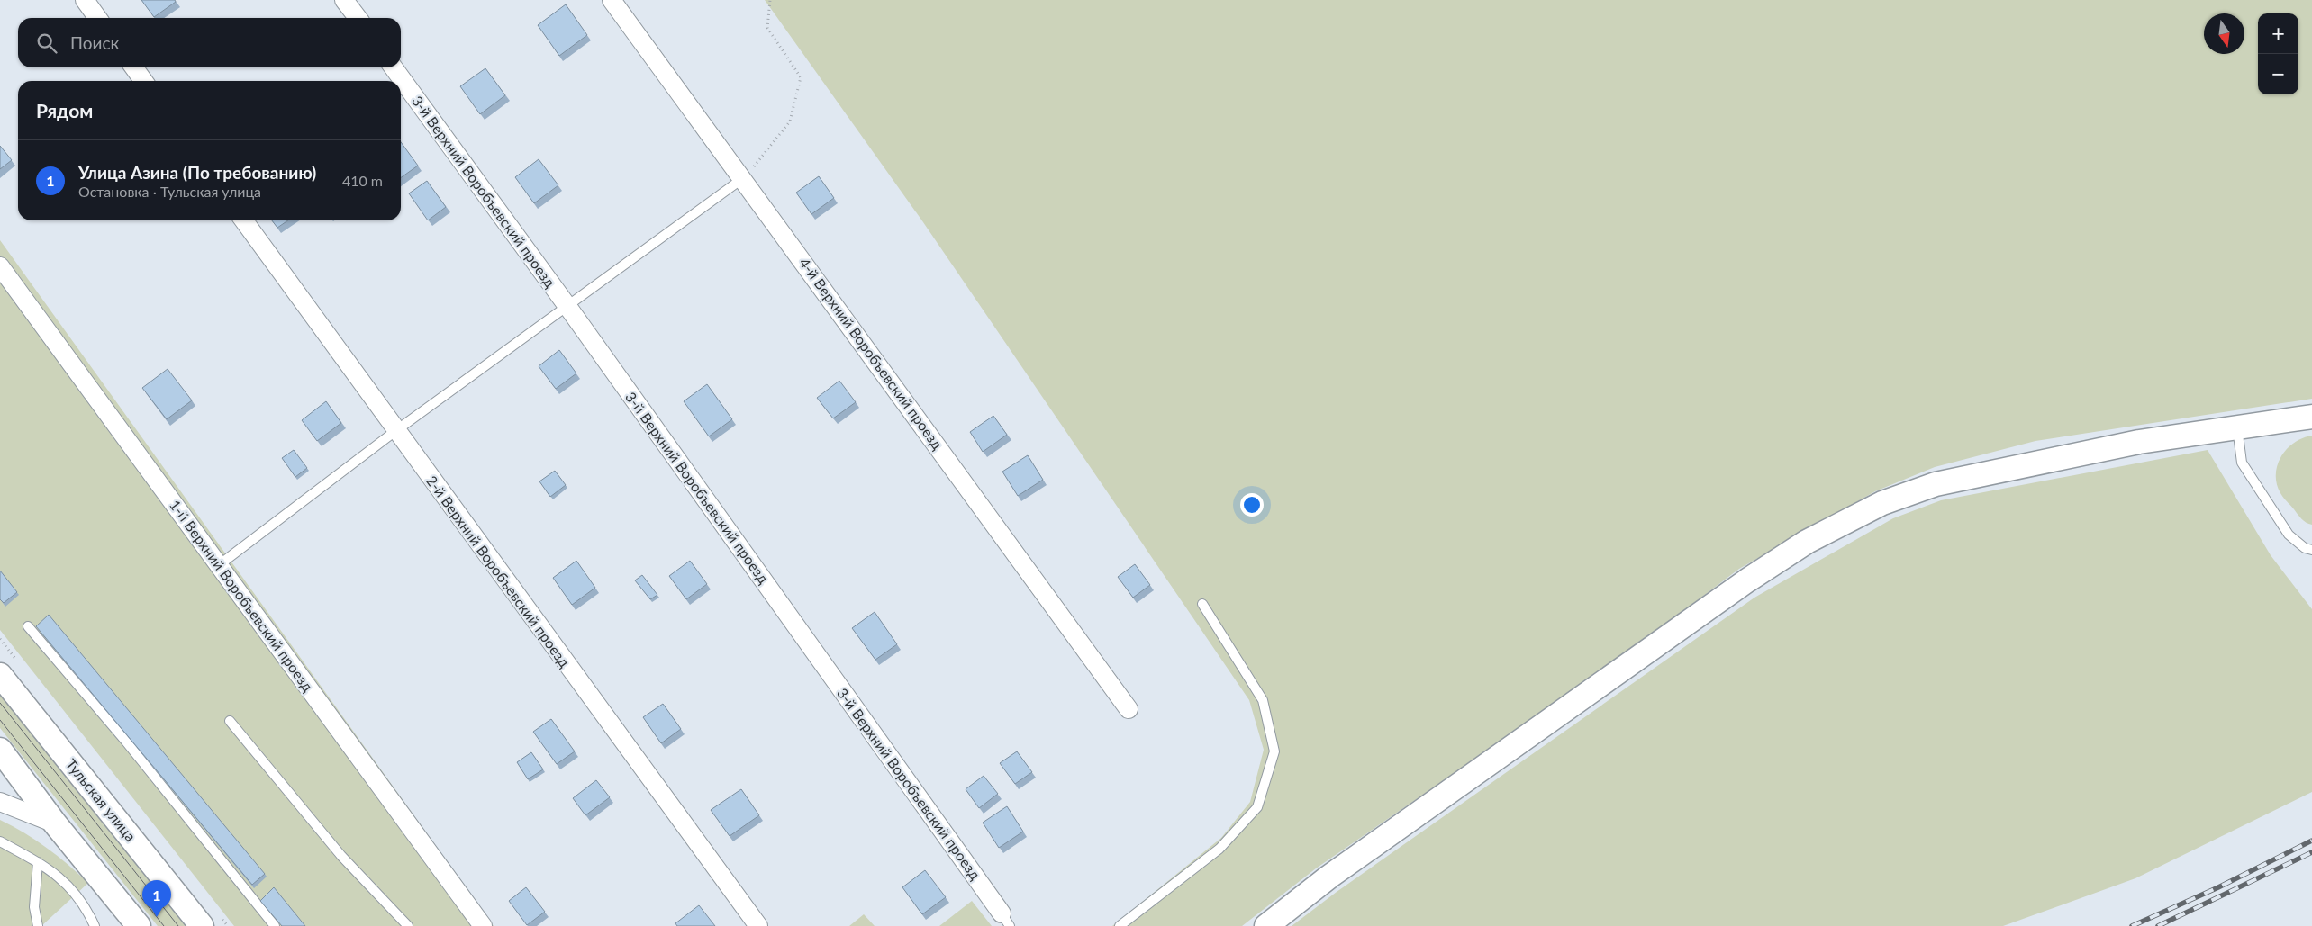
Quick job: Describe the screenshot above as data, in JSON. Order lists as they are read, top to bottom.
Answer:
{
  "streets": {
    "street": [
      "3-й Верхний Воробъевский проезд",
      "4-й Верхний Воробъевский проезд",
      "2-й Верхний Воробъевский проезд",
      "1-й Верхний Воробъевский проезд",
      "Тульская улица"
    ]
  },
  "north": "bottom",
  "page": {
    "map_buttons": ["+", "−"],
    "search": "Поиск",
    "heading": "Рядом",
    "list": [
      {
        "mark": "1",
        "name": "Улица Азина (По требованию)",
        "note": "Остановка · Тульская улица",
        "value": "410 m"
      }
    ],
    "pins": "1"
  }
}
